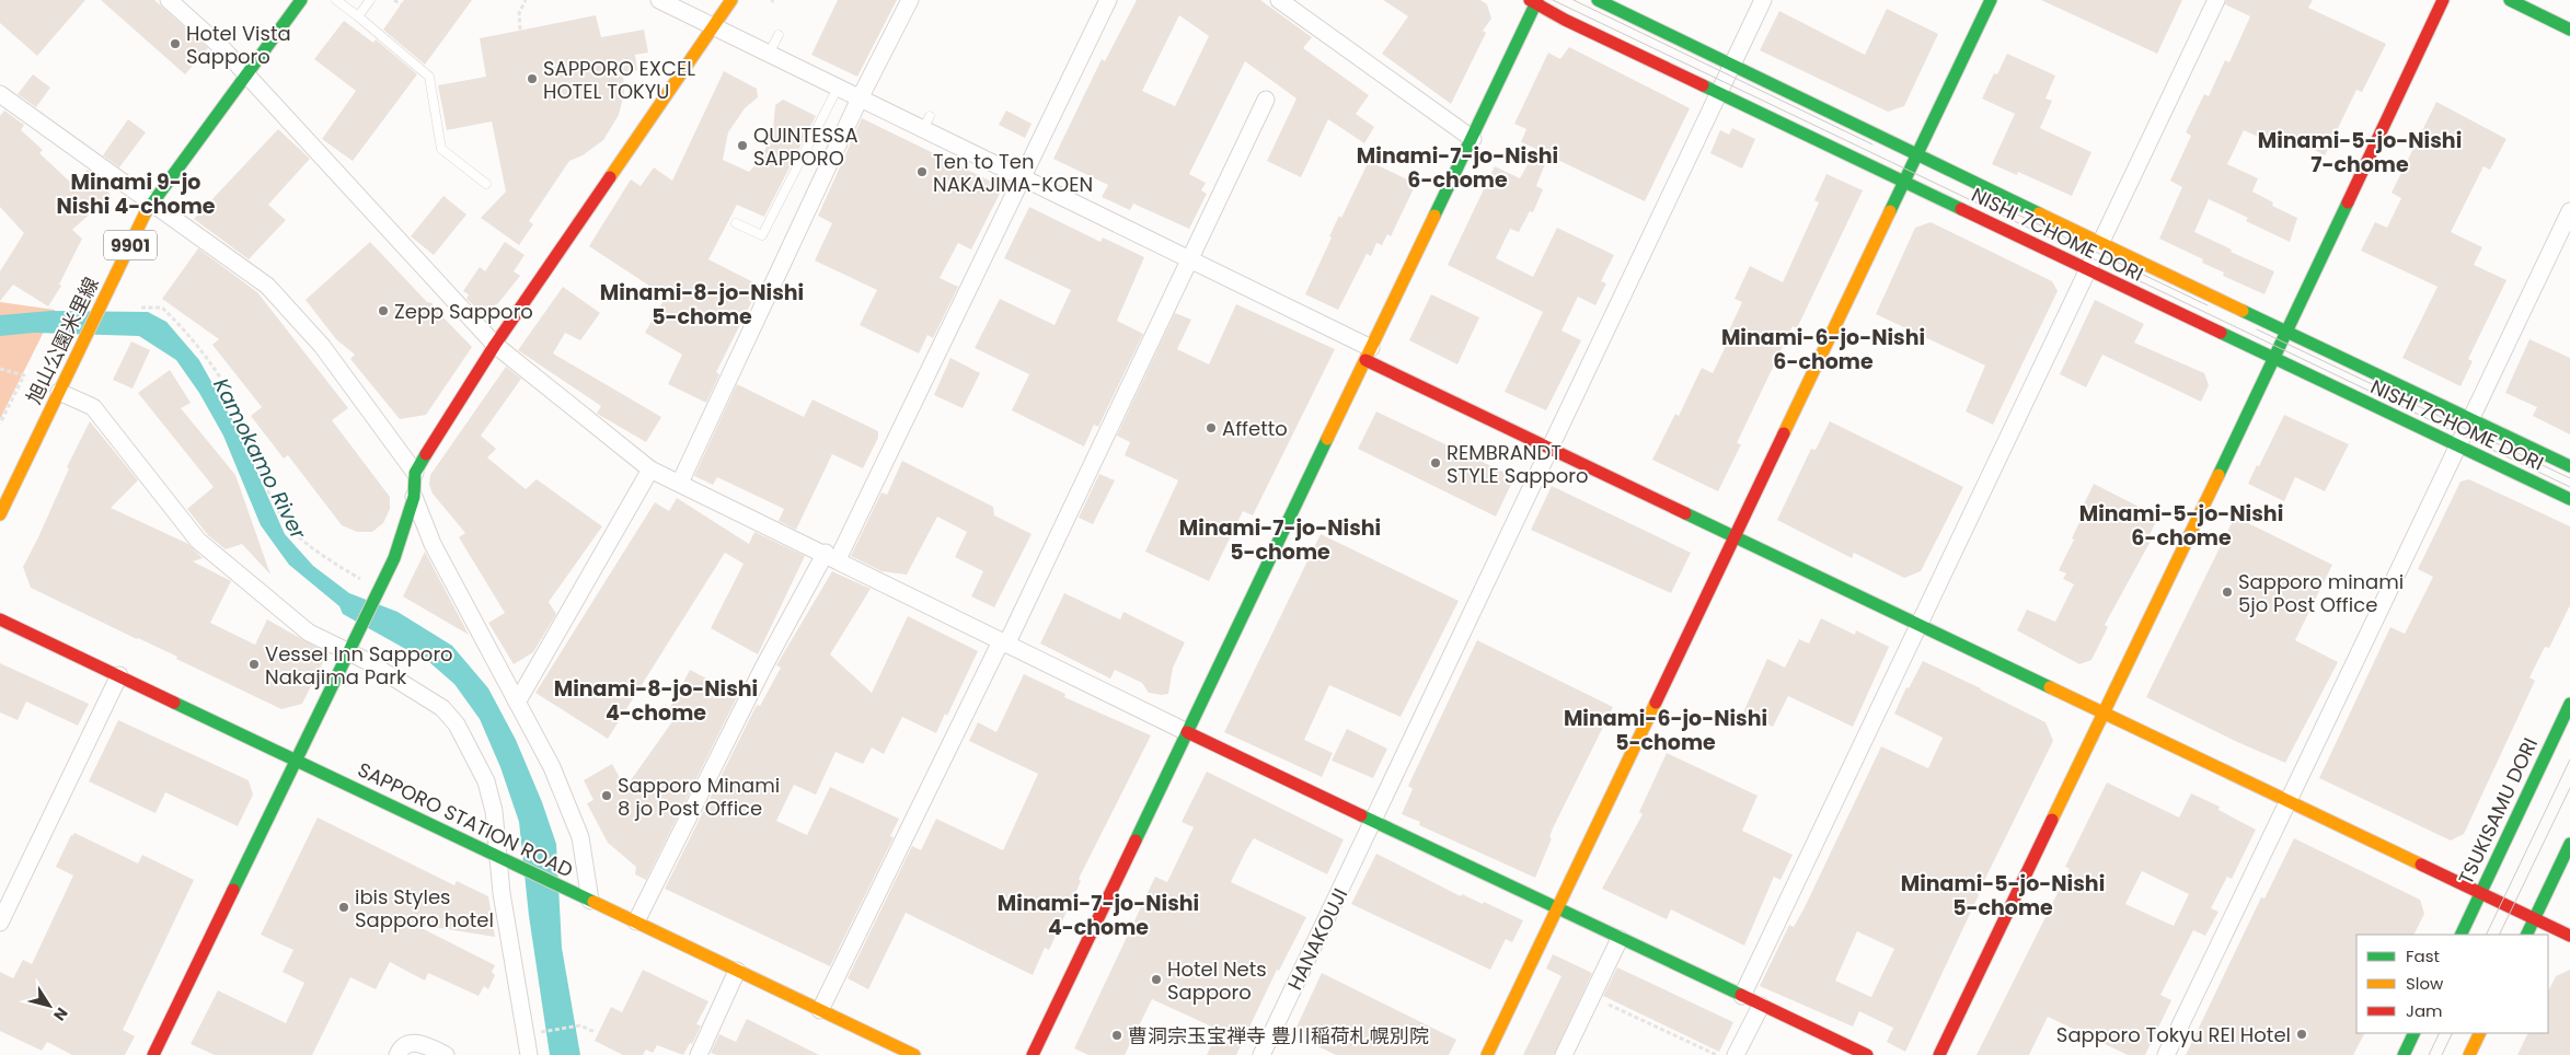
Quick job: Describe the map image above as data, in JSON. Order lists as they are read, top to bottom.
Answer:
{
  "streets": {
    "street": [
      "NISHI 7CHOME DORI",
      "9901",
      "旭山公園米里線",
      "TSUKISAMU DORI",
      "SAPPORO STATION ROAD",
      "HANAKOUJI"
    ]
  },
  "crossings": [
    ["NISHI 7CHOME DORI", "HANAKOUJI"]
  ],
  "districts": [
    "Minami-5-jo-Nishi 7-chome",
    "Minami-7-jo-Nishi 6-chome",
    "Minami 9-jo Nishi 4-chome",
    "Minami-8-jo-Nishi 5-chome",
    "Minami-6-jo-Nishi 6-chome",
    "Minami-5-jo-Nishi 6-chome",
    "Minami-7-jo-Nishi 5-chome",
    "Minami-8-jo-Nishi 4-chome",
    "Minami-6-jo-Nishi 5-chome",
    "Minami-5-jo-Nishi 5-chome",
    "Minami-7-jo-Nishi 4-chome"
  ],
  "water": ["Kamokamo River"],
  "places": [
    "Hotel Vista Sapporo",
    "SAPPORO EXCEL HOTEL TOKYU",
    "QUINTESSA SAPPORO",
    "Ten to Ten NAKAJIMA-KOEN",
    "Zepp Sapporo",
    "Affetto",
    "REMBRANDT STYLE Sapporo",
    "Sapporo minami 5jo Post Office",
    "Vessel Inn Sapporo Nakajima Park",
    "Sapporo Minami 8 jo Post Office",
    "ibis Styles Sapporo hotel",
    "Hotel Nets Sapporo",
    "Sapporo Tokyu REI Hotel",
    "曹洞宗玉宝禅寺 豊川稲荷札幌別院"
  ],
  "legend": ["Fast", "Slow", "Jam"],
  "north": "bottom right"
}
